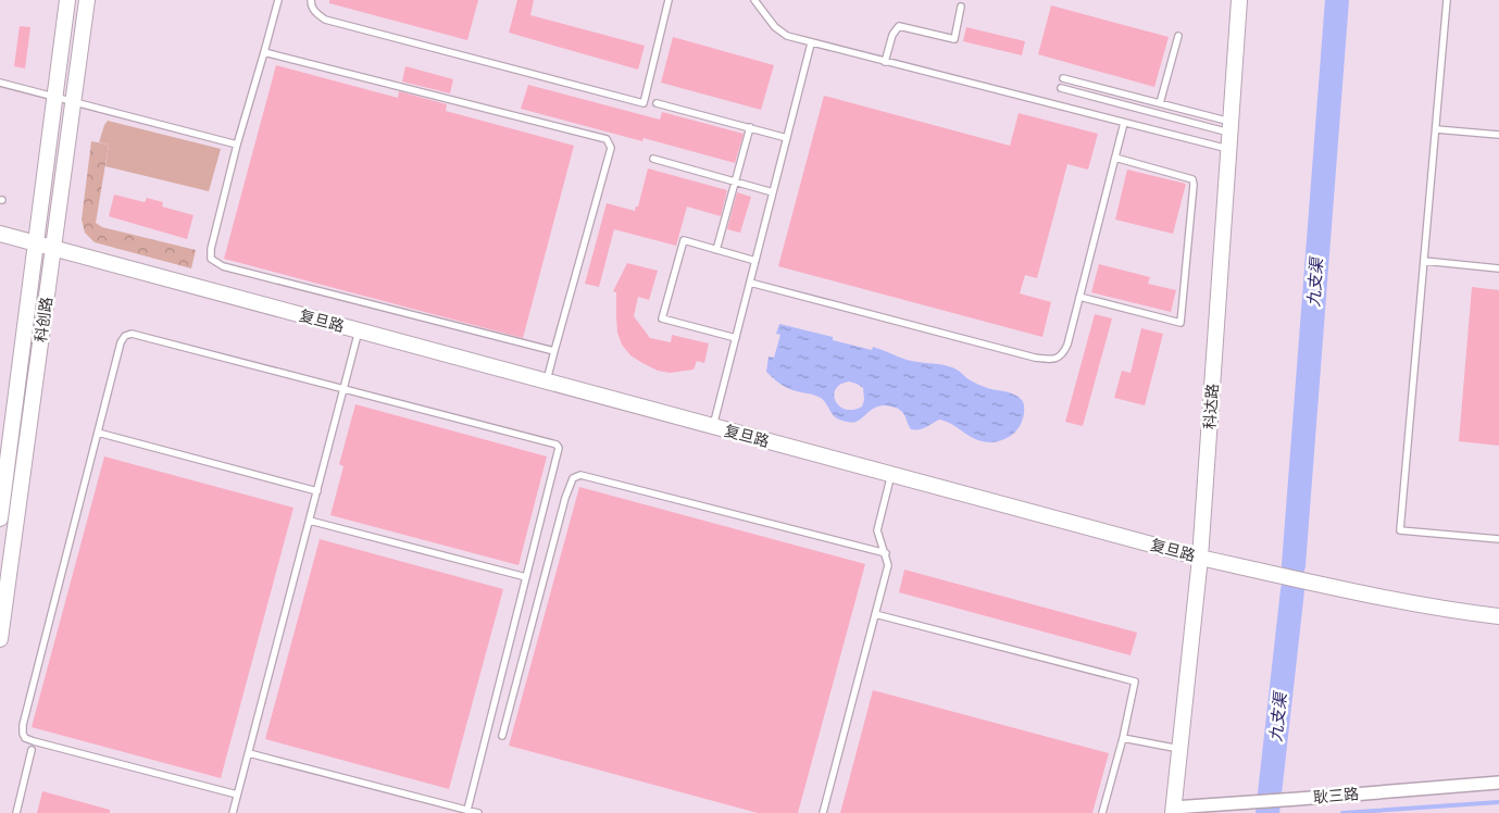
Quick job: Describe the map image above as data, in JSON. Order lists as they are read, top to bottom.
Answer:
{
  "streets": {
    "street": [
      "科创路",
      "复旦路",
      "科达路",
      "耿三路"
    ]
  },
  "crossings": [
    ["科创路", "复旦路"],
    ["复旦路", "科达路"],
    ["科达路", "耿三路"]
  ],
  "water": ["九支渠"]
}
